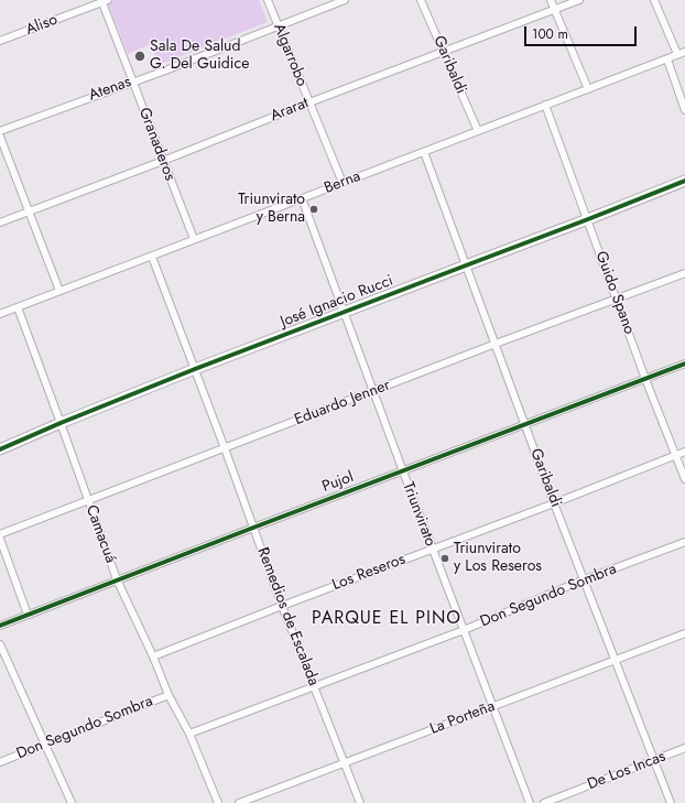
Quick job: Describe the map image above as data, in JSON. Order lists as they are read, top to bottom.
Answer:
{
  "streets": {
    "street": [
      "Aliso",
      "Algarrobo",
      "Garibaldi",
      "Atenas",
      "Ararat",
      "Granaderos",
      "Berna",
      "Guido Spano",
      "José Ignacio Rucci",
      "Eduardo Jenner",
      "Pujol",
      "Triunvirato",
      "Camacuá",
      "Los Reseros",
      "Don Segundo Sombra",
      "Remedios de Escalada",
      "La Porteña",
      "De Los Incas"
    ]
  },
  "crossings": [
    ["Aliso", "Granaderos"],
    ["Algarrobo", "Atenas"],
    ["Algarrobo", "Ararat"],
    ["Algarrobo", "Berna"],
    ["Garibaldi", "Ararat"],
    ["Garibaldi", "Berna"],
    ["Garibaldi", "José Ignacio Rucci"],
    ["Garibaldi", "Eduardo Jenner"],
    ["Garibaldi", "Pujol"],
    ["Garibaldi", "Los Reseros"],
    ["Garibaldi", "Don Segundo Sombra"],
    ["Garibaldi", "La Porteña"],
    ["Garibaldi", "De Los Incas"],
    ["Atenas", "Granaderos"],
    ["Ararat", "Granaderos"],
    ["Granaderos", "Berna"],
    ["Berna", "Guido Spano"],
    ["Berna", "Triunvirato"],
    ["Berna", "Camacuá"],
    ["Berna", "Remedios de Escalada"],
    ["Guido Spano", "José Ignacio Rucci"],
    ["Guido Spano", "Eduardo Jenner"],
    ["Guido Spano", "Pujol"],
    ["Guido Spano", "Los Reseros"],
    ["José Ignacio Rucci", "Triunvirato"],
    ["José Ignacio Rucci", "Camacuá"],
    ["José Ignacio Rucci", "Remedios de Escalada"],
    ["Eduardo Jenner", "Triunvirato"],
    ["Eduardo Jenner", "Camacuá"],
    ["Eduardo Jenner", "Remedios de Escalada"],
    ["Pujol", "Triunvirato"],
    ["Pujol", "Camacuá"],
    ["Pujol", "Remedios de Escalada"],
    ["Triunvirato", "Los Reseros"],
    ["Triunvirato", "Don Segundo Sombra"],
    ["Triunvirato", "La Porteña"],
    ["Camacuá", "Los Reseros"],
    ["Camacuá", "Don Segundo Sombra"],
    ["Los Reseros", "Remedios de Escalada"],
    ["Don Segundo Sombra", "Remedios de Escalada"],
    ["Remedios de Escalada", "La Porteña"]
  ],
  "districts": ["PARQUE EL PINO"],
  "places": ["Sala De Salud G. Del Guidice", "Triunvirato y Berna", "Triunvirato y Los Reseros"],
  "scale_bar": "100 m"
}
